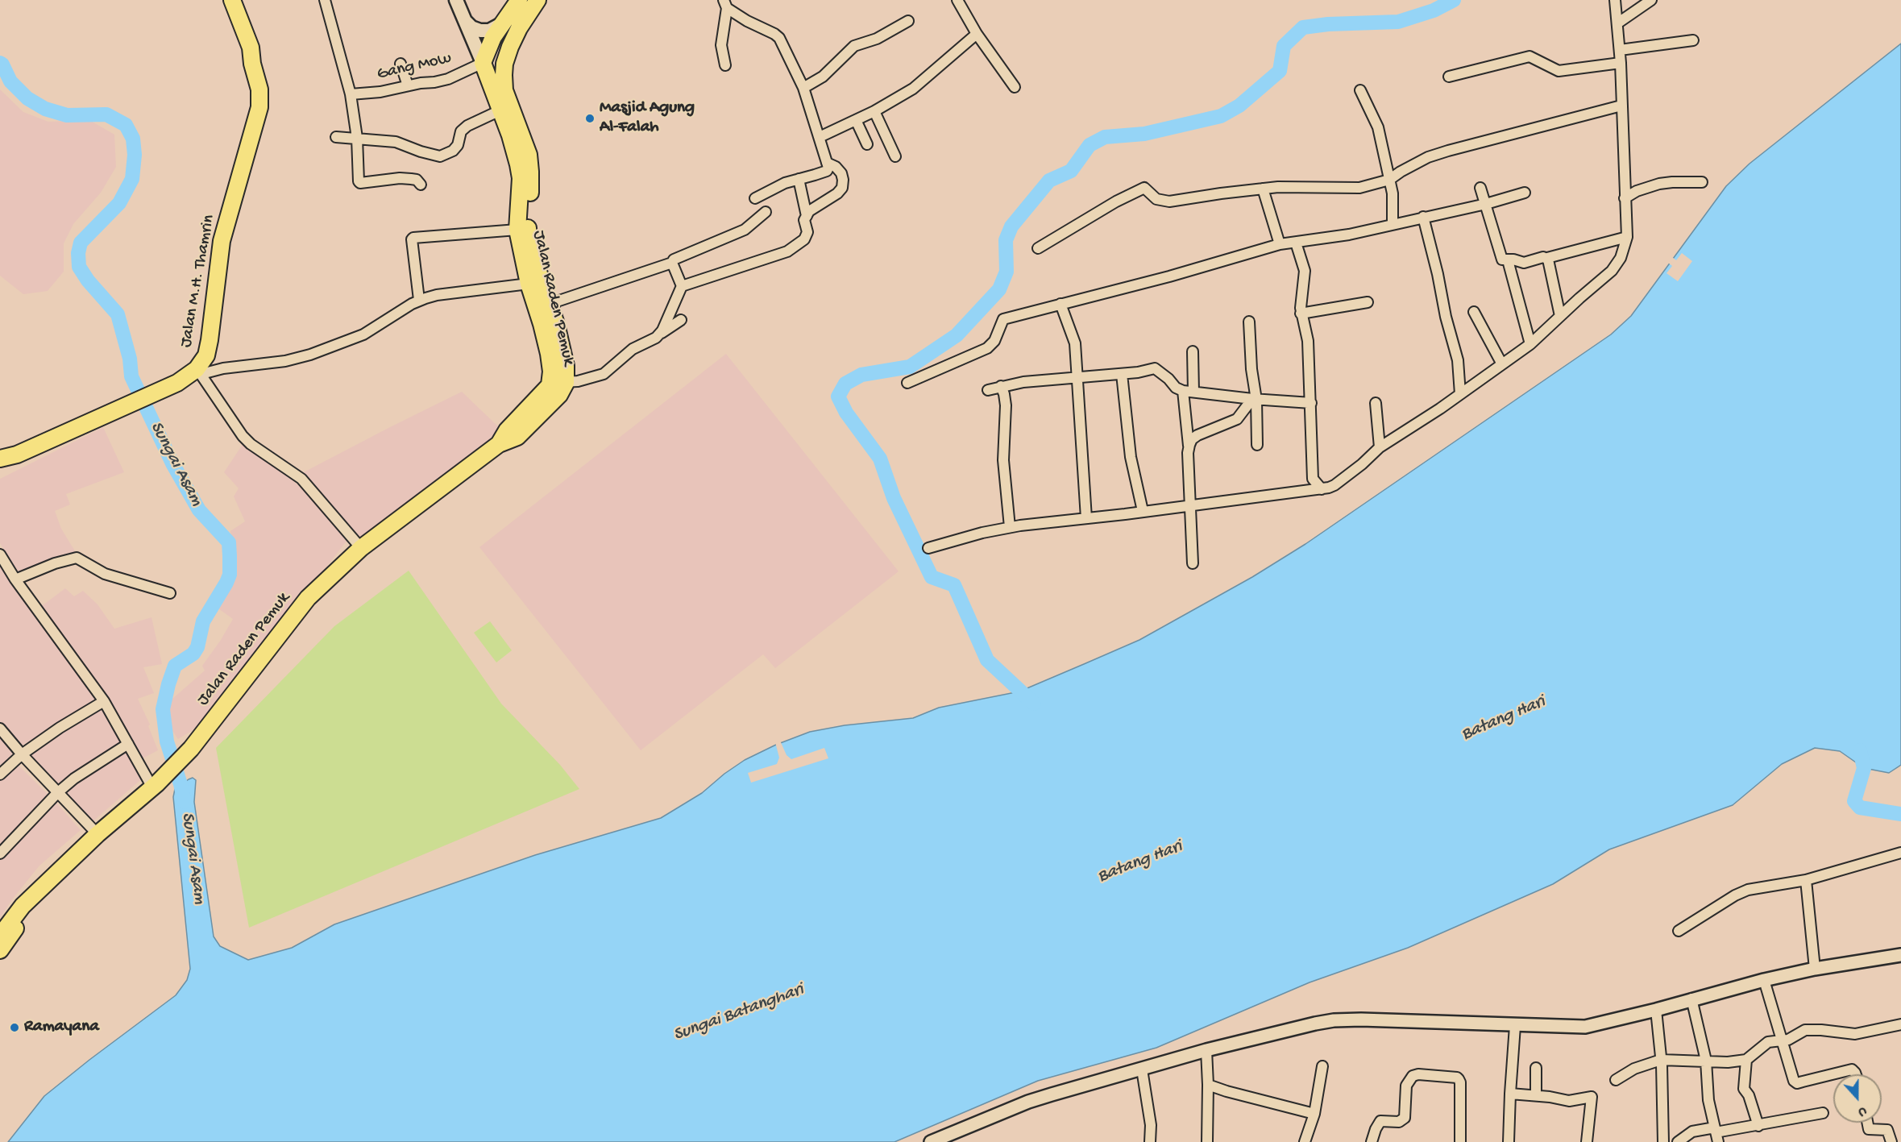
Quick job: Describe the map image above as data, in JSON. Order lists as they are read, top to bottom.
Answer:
{
  "streets": {
    "highway": ["Jalan M.H. Thamrin", "Jalan Raden Pemuk"],
    "street": ["Gang Mow"]
  },
  "crossings": [
    ["Gang Mow", "Jalan Raden Pemuk"]
  ],
  "water": ["Sungai Asam", "Batang Hari", "Sungai Batanghari"],
  "places": ["Masjid Agung Al-Falah", "Ramayana"],
  "north": "bottom"
}
